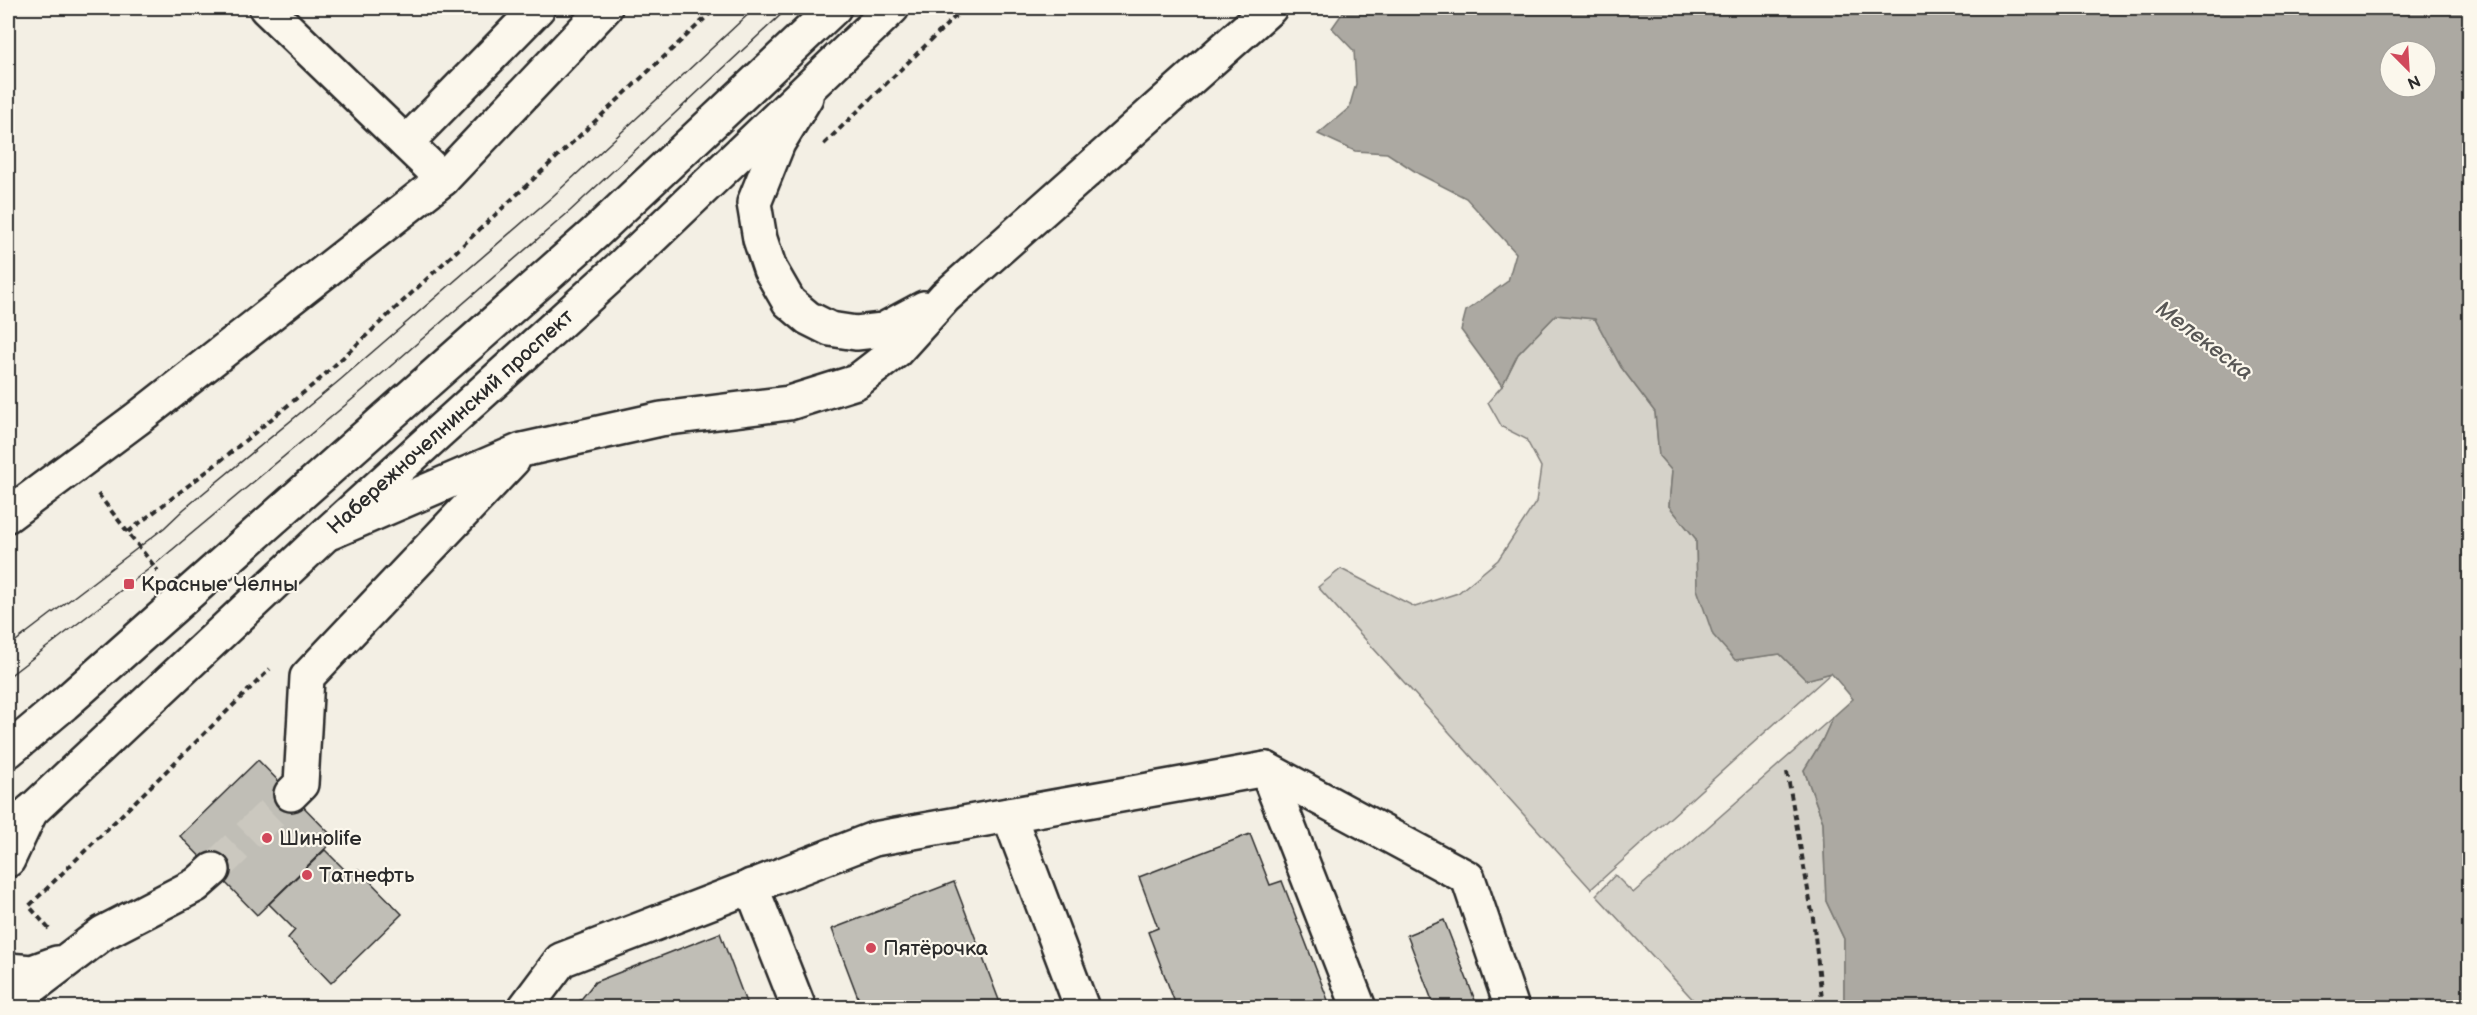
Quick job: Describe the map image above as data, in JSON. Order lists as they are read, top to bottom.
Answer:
{
  "streets": {
    "street": ["Набережночелнинский проспект"]
  },
  "water": ["Мелекеска"],
  "places": {
    "transit": ["Красные Челны"],
    "other": ["Шиноlife", "Татнефть", "Пятёрочка"]
  },
  "north": "bottom right"
}
